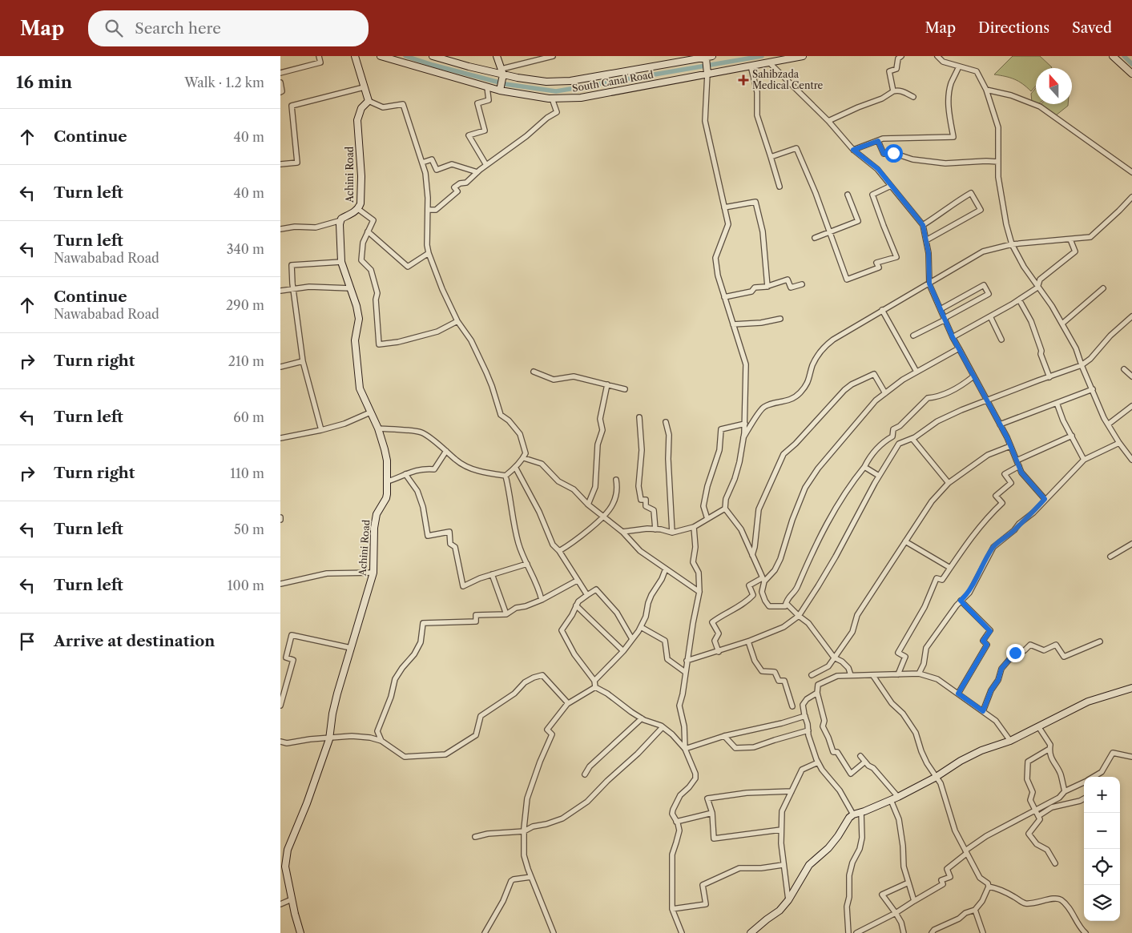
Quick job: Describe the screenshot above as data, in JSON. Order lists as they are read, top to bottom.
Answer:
{
  "streets": {
    "main road": ["South Canal Road", "Achini Road"]
  },
  "places": {
    "health": ["Sahibzada Medical Centre"]
  },
  "north": "top",
  "page": {
    "header": "Map",
    "search": "Search here",
    "nav": ["Map", "Directions", "Saved"],
    "heading": ["16 min", "Walk · 1.2 km"],
    "list": [
      ["Continue", "40 m"],
      ["Turn left", "40 m"],
      ["Turn left", "Nawababad Road", "340 m"],
      ["Continue", "Nawababad Road", "290 m"],
      ["Turn right", "210 m"],
      ["Turn left", "60 m"],
      ["Turn right", "110 m"],
      ["Turn left", "50 m"],
      ["Turn left", "100 m"],
      "Arrive at destination"
    ],
    "map_buttons": ["+", "−"]
  }
}
